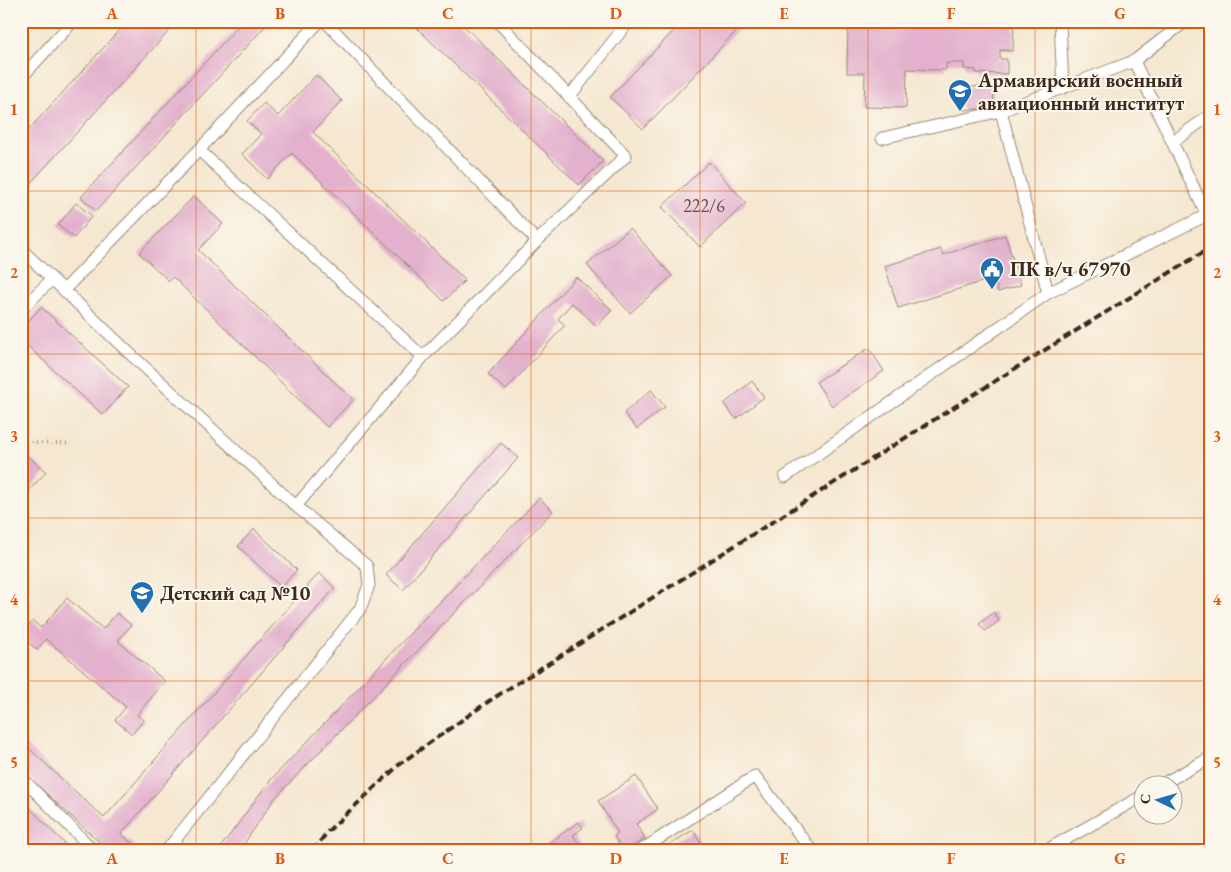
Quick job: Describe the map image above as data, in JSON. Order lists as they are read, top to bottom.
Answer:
{
  "places": {
    "school or university": ["Армавирский военный авиационный институт", "Детский сад №10"],
    "public building": ["ПК в/ч 67970"]
  },
  "house_numbers": ["222/6"],
  "north": "left",
  "grid": {
    "columns": [
      "A",
      "B",
      "C",
      "D",
      "E",
      "F",
      "G"
    ],
    "rows": [
      "1",
      "2",
      "3",
      "4",
      "5"
    ]
  }
}
